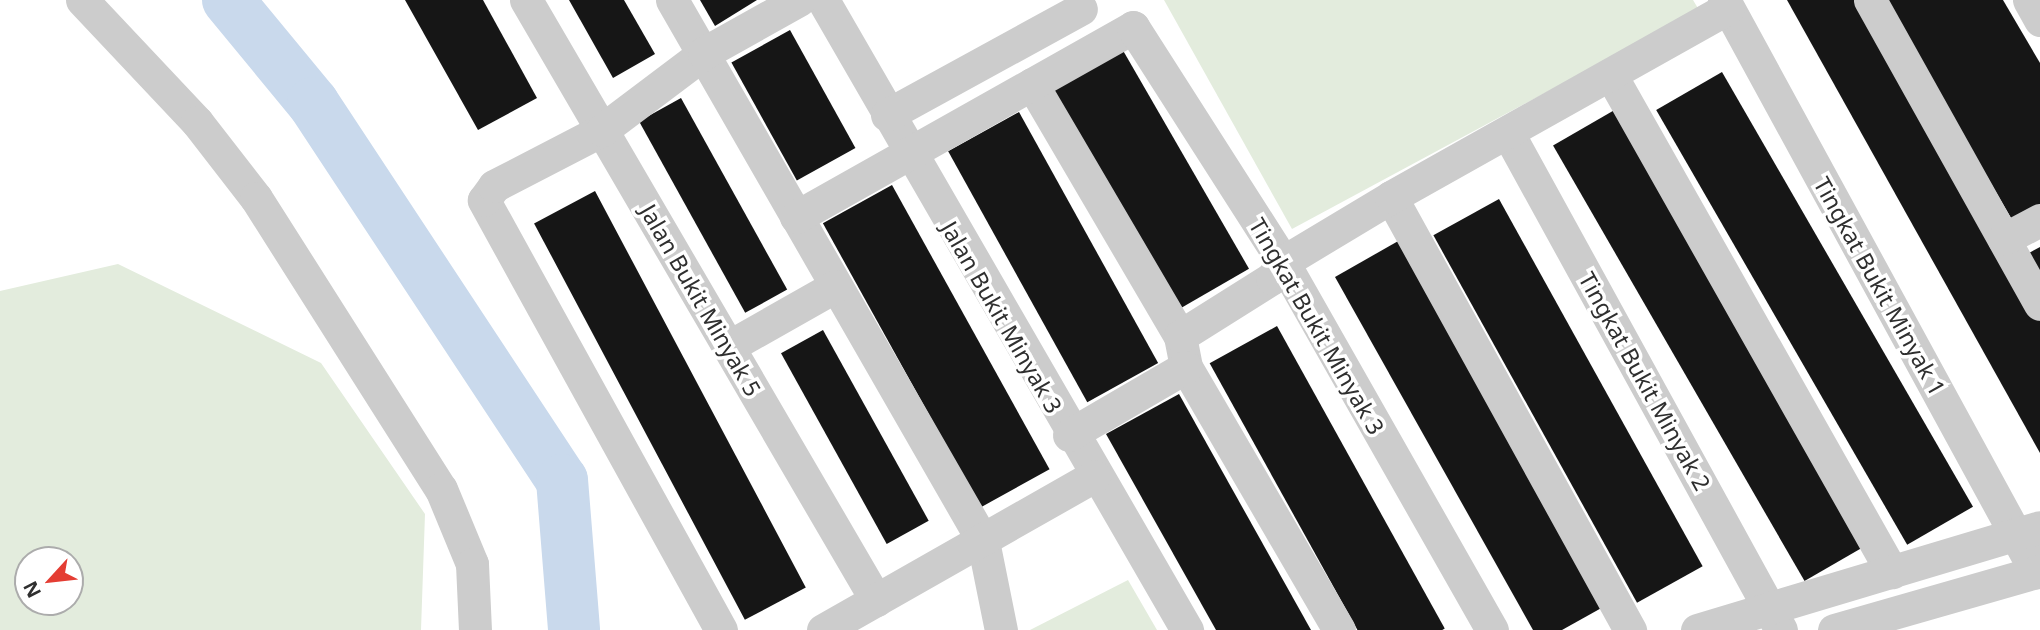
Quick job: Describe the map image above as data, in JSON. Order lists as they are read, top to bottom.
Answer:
{
  "streets": {
    "street": [
      "Tingkat Bukit Minyak 1",
      "Jalan Bukit Minyak 5",
      "Jalan Bukit Minyak 3",
      "Tingkat Bukit Minyak 3",
      "Tingkat Bukit Minyak 2"
    ]
  },
  "north": "bottom left"
}
